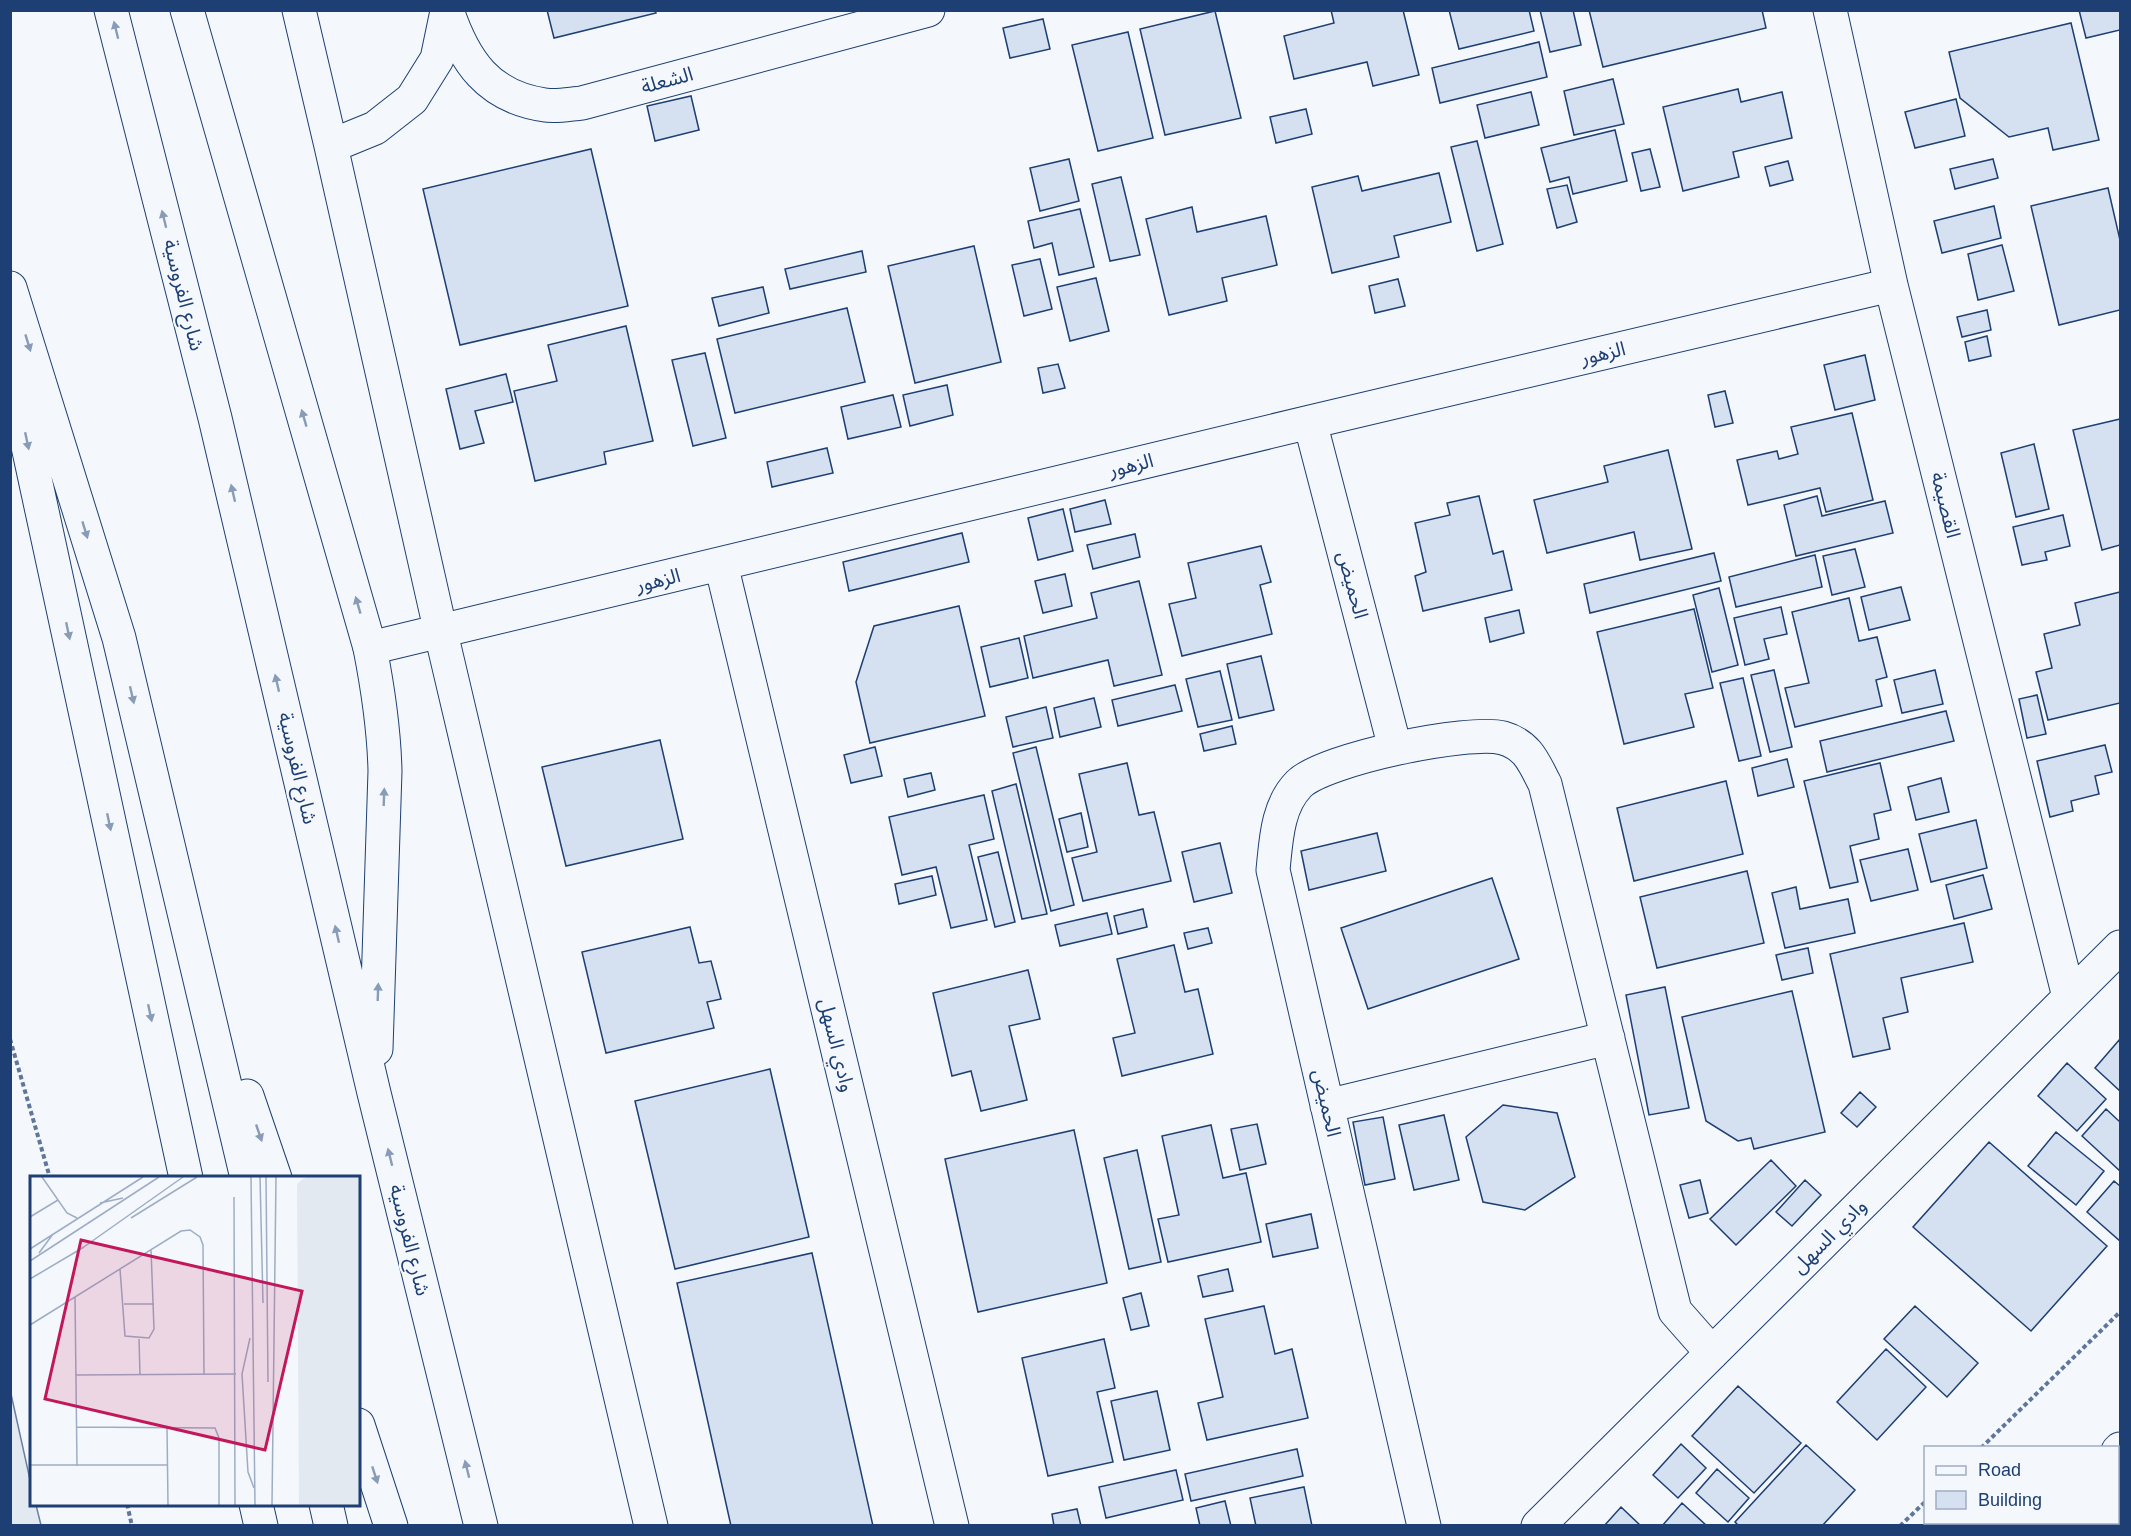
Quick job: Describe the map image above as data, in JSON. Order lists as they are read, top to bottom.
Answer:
{
  "streets": {
    "main road": [
      "الشعلة",
      "شارع الفروسية",
      "الزهور",
      "القصيمة",
      "الحميض",
      "وادي السهل"
    ]
  },
  "crossings": [
    ["الزهور", "القصيمة"],
    ["الزهور", "الحميض"],
    ["الزهور", "وادي السهل"],
    ["القصيمة", "وادي السهل"],
    ["الحميض", "وادي السهل"]
  ],
  "legend": ["Road", "Building"]
}
